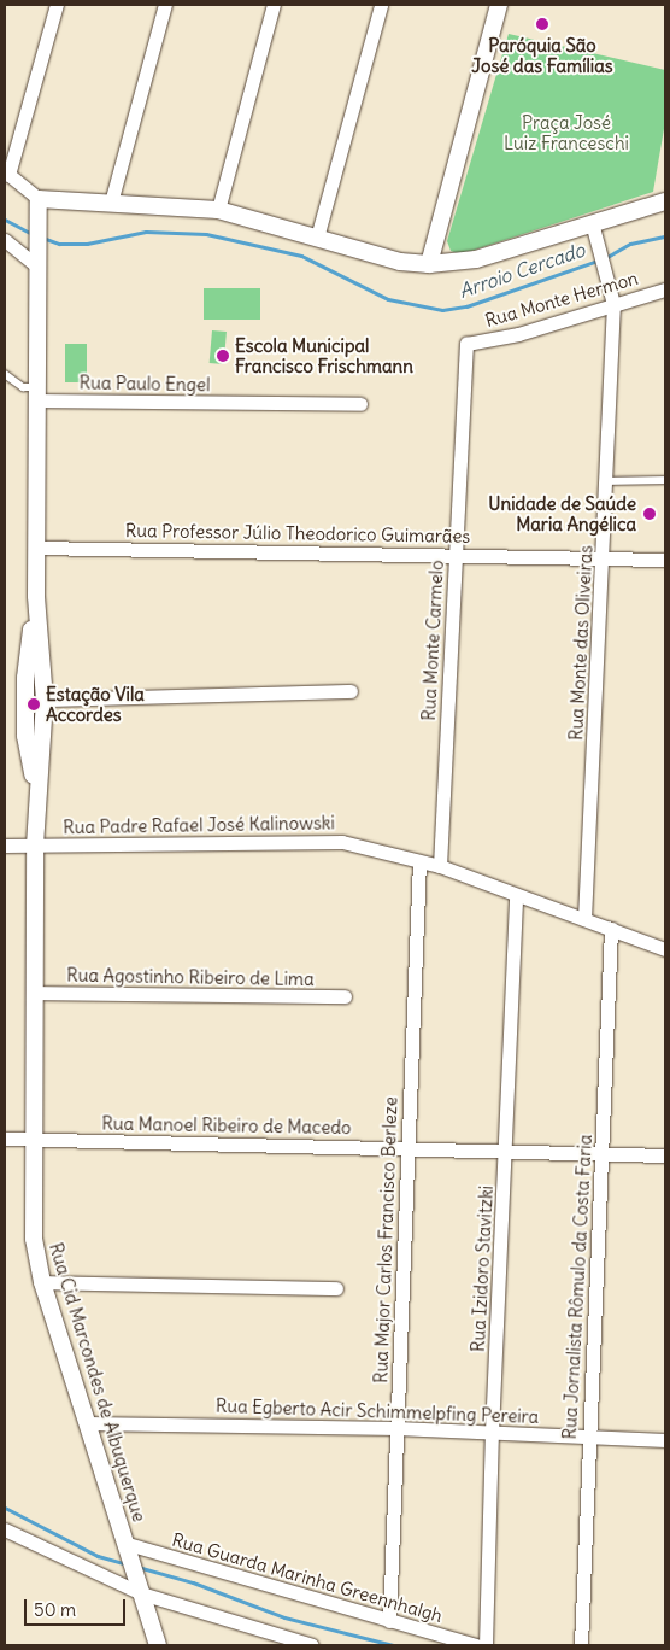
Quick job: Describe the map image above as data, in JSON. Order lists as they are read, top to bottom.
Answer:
{
  "streets": {
    "street": [
      "Rua Monte Hermon",
      "Rua Paulo Engel",
      "Rua Professor Júlio Theodorico Guimarães",
      "Rua Monte Carmelo",
      "Rua Monte das Oliveiras",
      "Rua Padre Rafael José Kalinowski",
      "Rua Agostinho Ribeiro de Lima",
      "Rua Manoel Ribeiro de Macedo",
      "Rua Major Carlos Francisco Berleze",
      "Rua Izidoro Stavitzki",
      "Rua Jornalista Rômulo da Costa Faria",
      "Rua Cid Marcondes de Albuquerque",
      "Rua Egberto Acir Schimmelpfing Pereira",
      "Rua Guarda Marinha Greennhalgh"
    ]
  },
  "crossings": [
    ["Rua Monte Hermon", "Rua Monte Carmelo"],
    ["Rua Monte Hermon", "Rua Monte das Oliveiras"],
    ["Rua Paulo Engel", "Rua Cid Marcondes de Albuquerque"],
    ["Rua Professor Júlio Theodorico Guimarães", "Rua Monte Carmelo"],
    ["Rua Professor Júlio Theodorico Guimarães", "Rua Monte das Oliveiras"],
    ["Rua Professor Júlio Theodorico Guimarães", "Rua Cid Marcondes de Albuquerque"],
    ["Rua Monte Carmelo", "Rua Padre Rafael José Kalinowski"],
    ["Rua Monte das Oliveiras", "Rua Padre Rafael José Kalinowski"],
    ["Rua Padre Rafael José Kalinowski", "Rua Major Carlos Francisco Berleze"],
    ["Rua Padre Rafael José Kalinowski", "Rua Izidoro Stavitzki"],
    ["Rua Padre Rafael José Kalinowski", "Rua Jornalista Rômulo da Costa Faria"],
    ["Rua Padre Rafael José Kalinowski", "Rua Cid Marcondes de Albuquerque"],
    ["Rua Agostinho Ribeiro de Lima", "Rua Cid Marcondes de Albuquerque"],
    ["Rua Manoel Ribeiro de Macedo", "Rua Major Carlos Francisco Berleze"],
    ["Rua Manoel Ribeiro de Macedo", "Rua Izidoro Stavitzki"],
    ["Rua Manoel Ribeiro de Macedo", "Rua Jornalista Rômulo da Costa Faria"],
    ["Rua Manoel Ribeiro de Macedo", "Rua Cid Marcondes de Albuquerque"],
    ["Rua Major Carlos Francisco Berleze", "Rua Egberto Acir Schimmelpfing Pereira"],
    ["Rua Major Carlos Francisco Berleze", "Rua Guarda Marinha Greennhalgh"],
    ["Rua Izidoro Stavitzki", "Rua Egberto Acir Schimmelpfing Pereira"],
    ["Rua Jornalista Rômulo da Costa Faria", "Rua Egberto Acir Schimmelpfing Pereira"],
    ["Rua Cid Marcondes de Albuquerque", "Rua Egberto Acir Schimmelpfing Pereira"],
    ["Rua Cid Marcondes de Albuquerque", "Rua Guarda Marinha Greennhalgh"]
  ],
  "water": ["Arroio Cercado"],
  "parks": ["Praça José Luiz Franceschi"],
  "places": [
    "Paróquia São José das Famílias",
    "Escola Municipal Francisco Frischmann",
    "Unidade de Saúde Maria Angélica",
    "Estação Vila Accordes"
  ],
  "scale_bar": "50 m"
}
